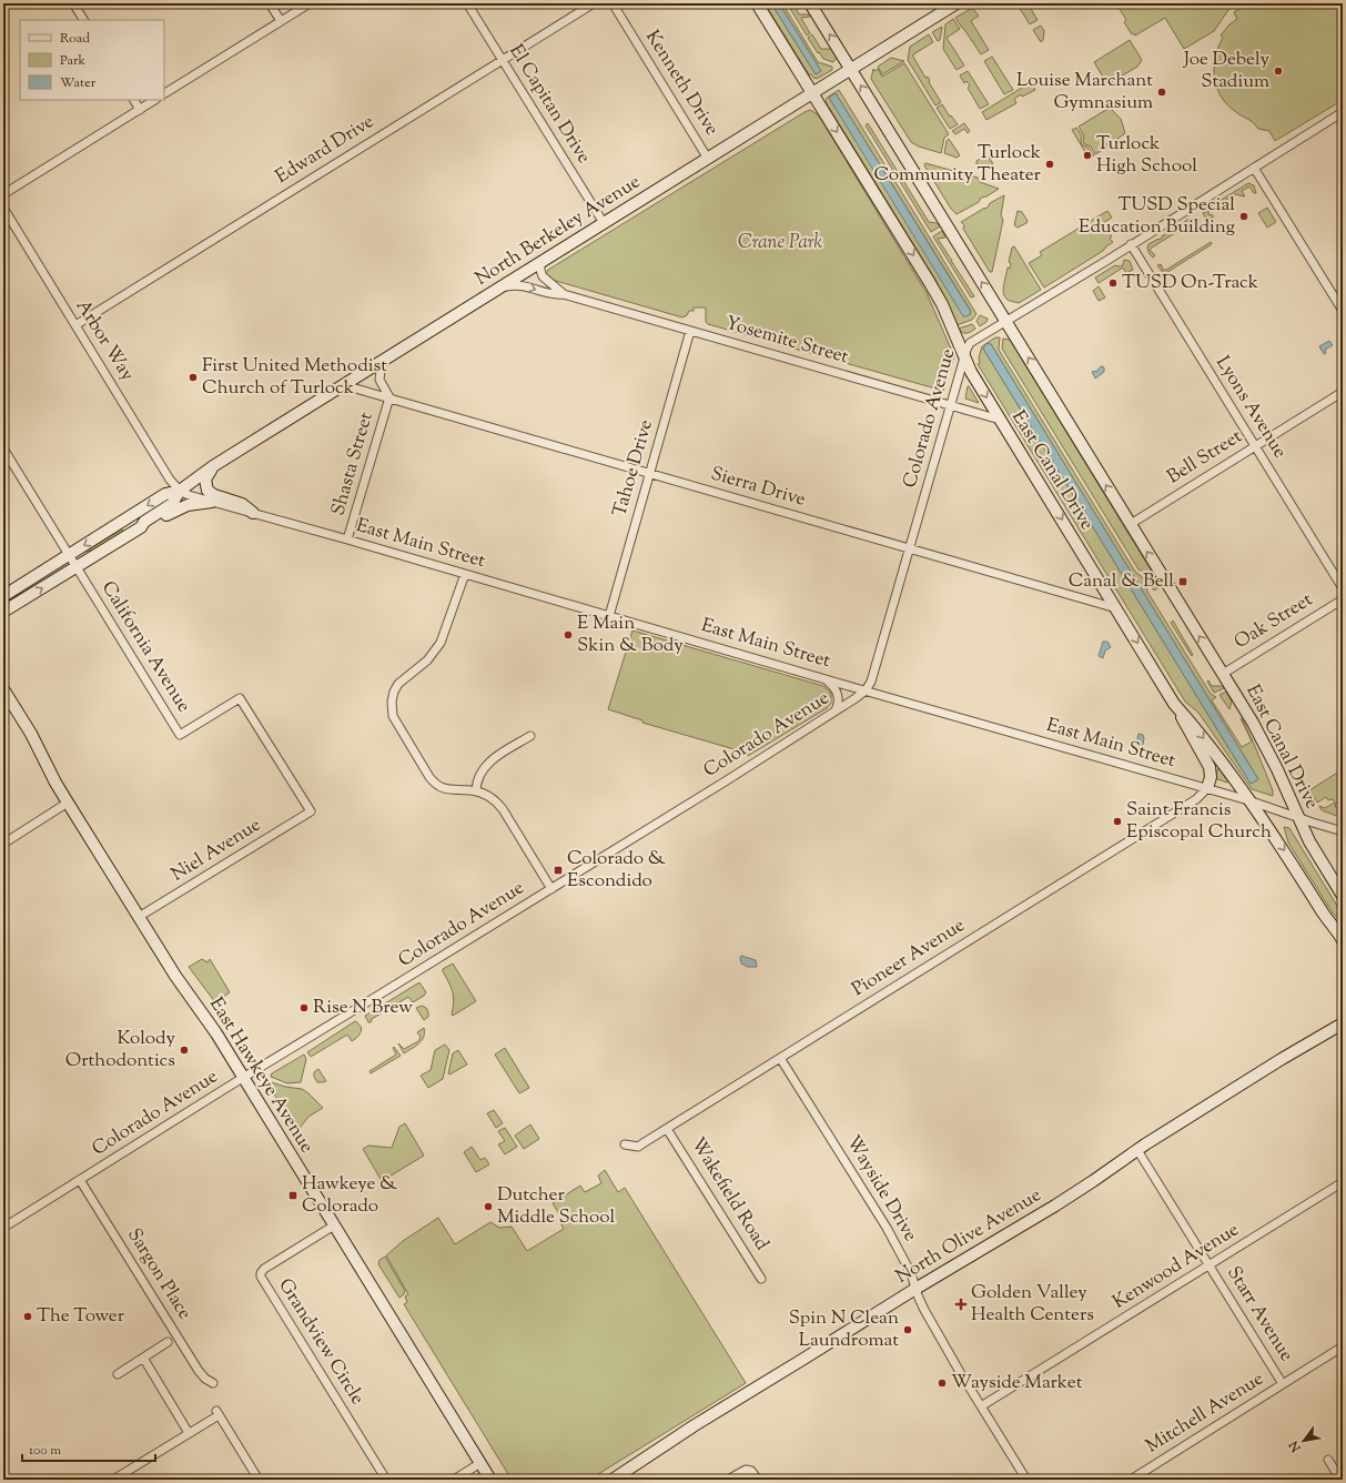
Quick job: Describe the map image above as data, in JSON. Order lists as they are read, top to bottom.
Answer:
{
  "streets": {
    "street": [
      "Kenneth Drive",
      "El Capitan Drive",
      "Edward Drive",
      "North Berkeley Avenue",
      "Arbor Way",
      "Yosemite Street",
      "Lyons Avenue",
      "Colorado Avenue",
      "Bell Street",
      "Shasta Street",
      "Tahoe Drive",
      "East Canal Drive",
      "Sierra Drive",
      "East Main Street",
      "Oak Street",
      "California Avenue",
      "Niel Avenue",
      "Pioneer Avenue",
      "East Hawkeye Avenue",
      "Wayside Drive",
      "Wakefield Road",
      "North Olive Avenue",
      "Kenwood Avenue",
      "Sargon Place",
      "Starr Avenue",
      "Grandview Circle",
      "Mitchell Avenue"
    ]
  },
  "crossings": [
    ["Kenneth Drive", "North Berkeley Avenue"],
    ["El Capitan Drive", "Edward Drive"],
    ["El Capitan Drive", "North Berkeley Avenue"],
    ["Edward Drive", "Arbor Way"],
    ["North Berkeley Avenue", "Arbor Way"],
    ["North Berkeley Avenue", "Yosemite Street"],
    ["North Berkeley Avenue", "East Canal Drive"],
    ["North Berkeley Avenue", "Sierra Drive"],
    ["North Berkeley Avenue", "East Main Street"],
    ["North Berkeley Avenue", "California Avenue"],
    ["Arbor Way", "East Main Street"],
    ["Yosemite Street", "Colorado Avenue"],
    ["Yosemite Street", "Tahoe Drive"],
    ["Yosemite Street", "East Canal Drive"],
    ["Lyons Avenue", "Colorado Avenue"],
    ["Lyons Avenue", "Bell Street"],
    ["Colorado Avenue", "East Canal Drive"],
    ["Colorado Avenue", "Sierra Drive"],
    ["Colorado Avenue", "East Main Street"],
    ["Colorado Avenue", "East Hawkeye Avenue"],
    ["Colorado Avenue", "Sargon Place"],
    ["Bell Street", "East Canal Drive"],
    ["Shasta Street", "Sierra Drive"],
    ["Shasta Street", "East Main Street"],
    ["Tahoe Drive", "Sierra Drive"],
    ["Tahoe Drive", "East Main Street"],
    ["East Canal Drive", "Sierra Drive"],
    ["East Canal Drive", "East Main Street"],
    ["East Canal Drive", "Oak Street"],
    ["East Main Street", "Pioneer Avenue"],
    ["California Avenue", "Niel Avenue"],
    ["Niel Avenue", "East Hawkeye Avenue"],
    ["Pioneer Avenue", "Wayside Drive"],
    ["Pioneer Avenue", "Wakefield Road"],
    ["East Hawkeye Avenue", "Grandview Circle"],
    ["Wayside Drive", "North Olive Avenue"],
    ["Wayside Drive", "Kenwood Avenue"],
    ["North Olive Avenue", "Starr Avenue"],
    ["Kenwood Avenue", "Starr Avenue"],
    ["Starr Avenue", "Mitchell Avenue"]
  ],
  "parks": ["Crane Park"],
  "places": {
    "other": [
      "Joe Debely Stadium",
      "Louise Marchant Gymnasium",
      "Turlock High School",
      "Turlock Community Theater",
      "TUSD Special Education Building",
      "TUSD On-Track",
      "First United Methodist Church of Turlock",
      "E Main Skin & Body",
      "Saint Francis Episcopal Church",
      "Rise N Brew",
      "Kolody Orthodontics",
      "Dutcher Middle School",
      "The Tower",
      "Spin N Clean Laundromat",
      "Wayside Market"
    ],
    "transit": ["Canal & Bell", "Colorado & Escondido", "Hawkeye & Colorado"],
    "health": ["Golden Valley Health Centers"]
  },
  "legend": ["Road", "Park", "Water"],
  "scale_bar": "100 m",
  "north": "bottom left"
}
